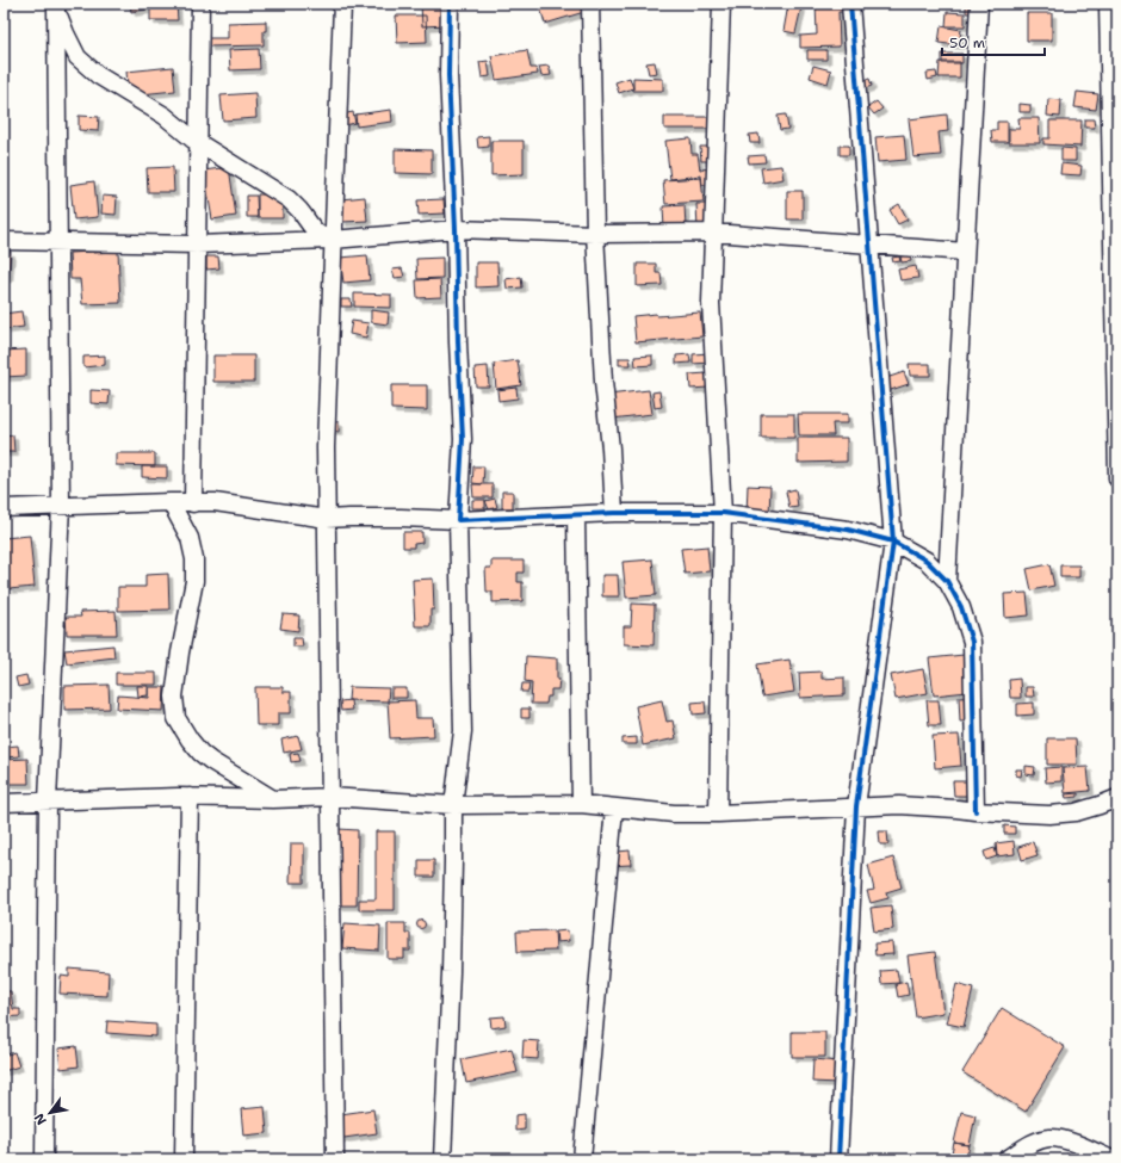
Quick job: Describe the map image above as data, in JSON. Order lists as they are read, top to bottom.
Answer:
{
  "scale_bar": "50 m",
  "north": "bottom left"
}
